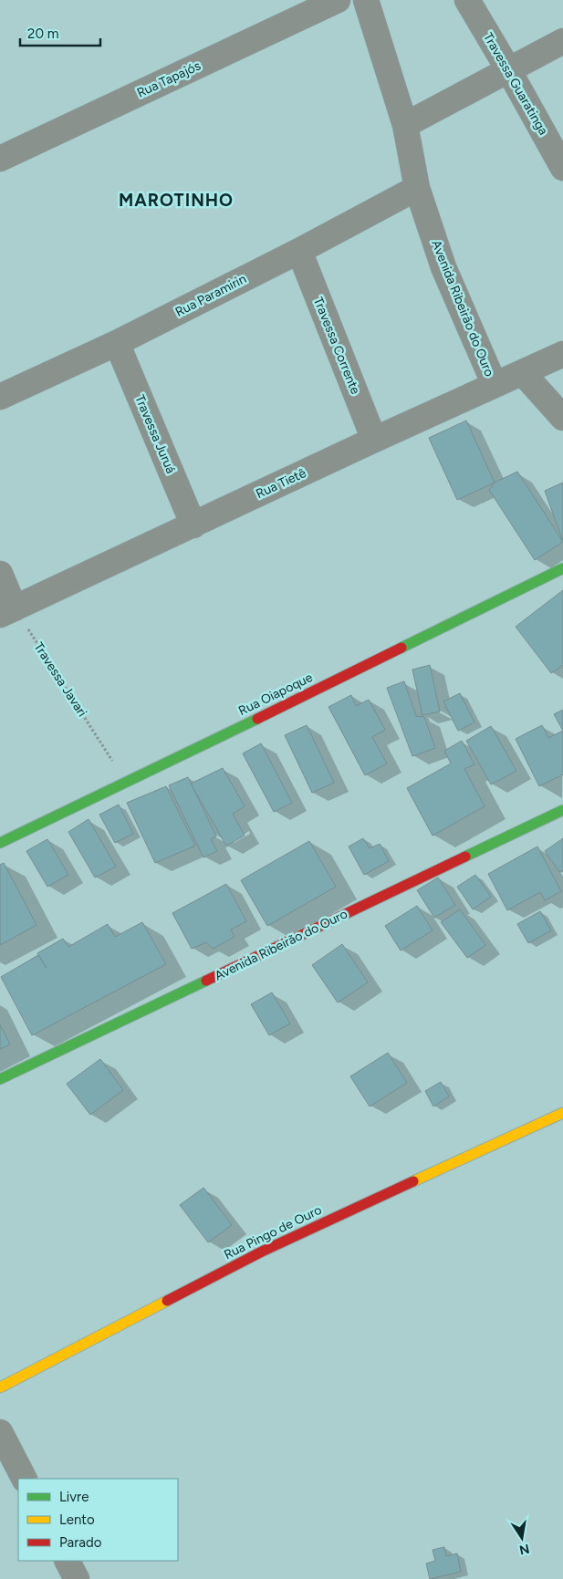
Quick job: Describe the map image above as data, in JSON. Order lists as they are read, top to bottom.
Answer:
{
  "streets": {
    "street": [
      "Rua Tapajós",
      "Travessa Guaratinga",
      "Rua Paramirin",
      "Avenida Ribeirão do Ouro",
      "Travessa Corrente",
      "Travessa Juruá",
      "Rua Tietê",
      "Rua Oiapoque",
      "Rua Pingo de Ouro"
    ],
    "path": ["Travessa Javari"]
  },
  "crossings": [
    ["Rua Paramirin", "Avenida Ribeirão do Ouro"],
    ["Rua Paramirin", "Travessa Corrente"],
    ["Rua Paramirin", "Travessa Juruá"],
    ["Avenida Ribeirão do Ouro", "Rua Tietê"],
    ["Travessa Corrente", "Rua Tietê"],
    ["Travessa Juruá", "Rua Tietê"],
    ["Rua Tietê", "Travessa Javari"],
    ["Travessa Javari", "Rua Oiapoque"]
  ],
  "districts": ["MAROTINHO"],
  "legend": ["Livre", "Lento", "Parado"],
  "scale_bar": "20 m",
  "north": "bottom"
}
